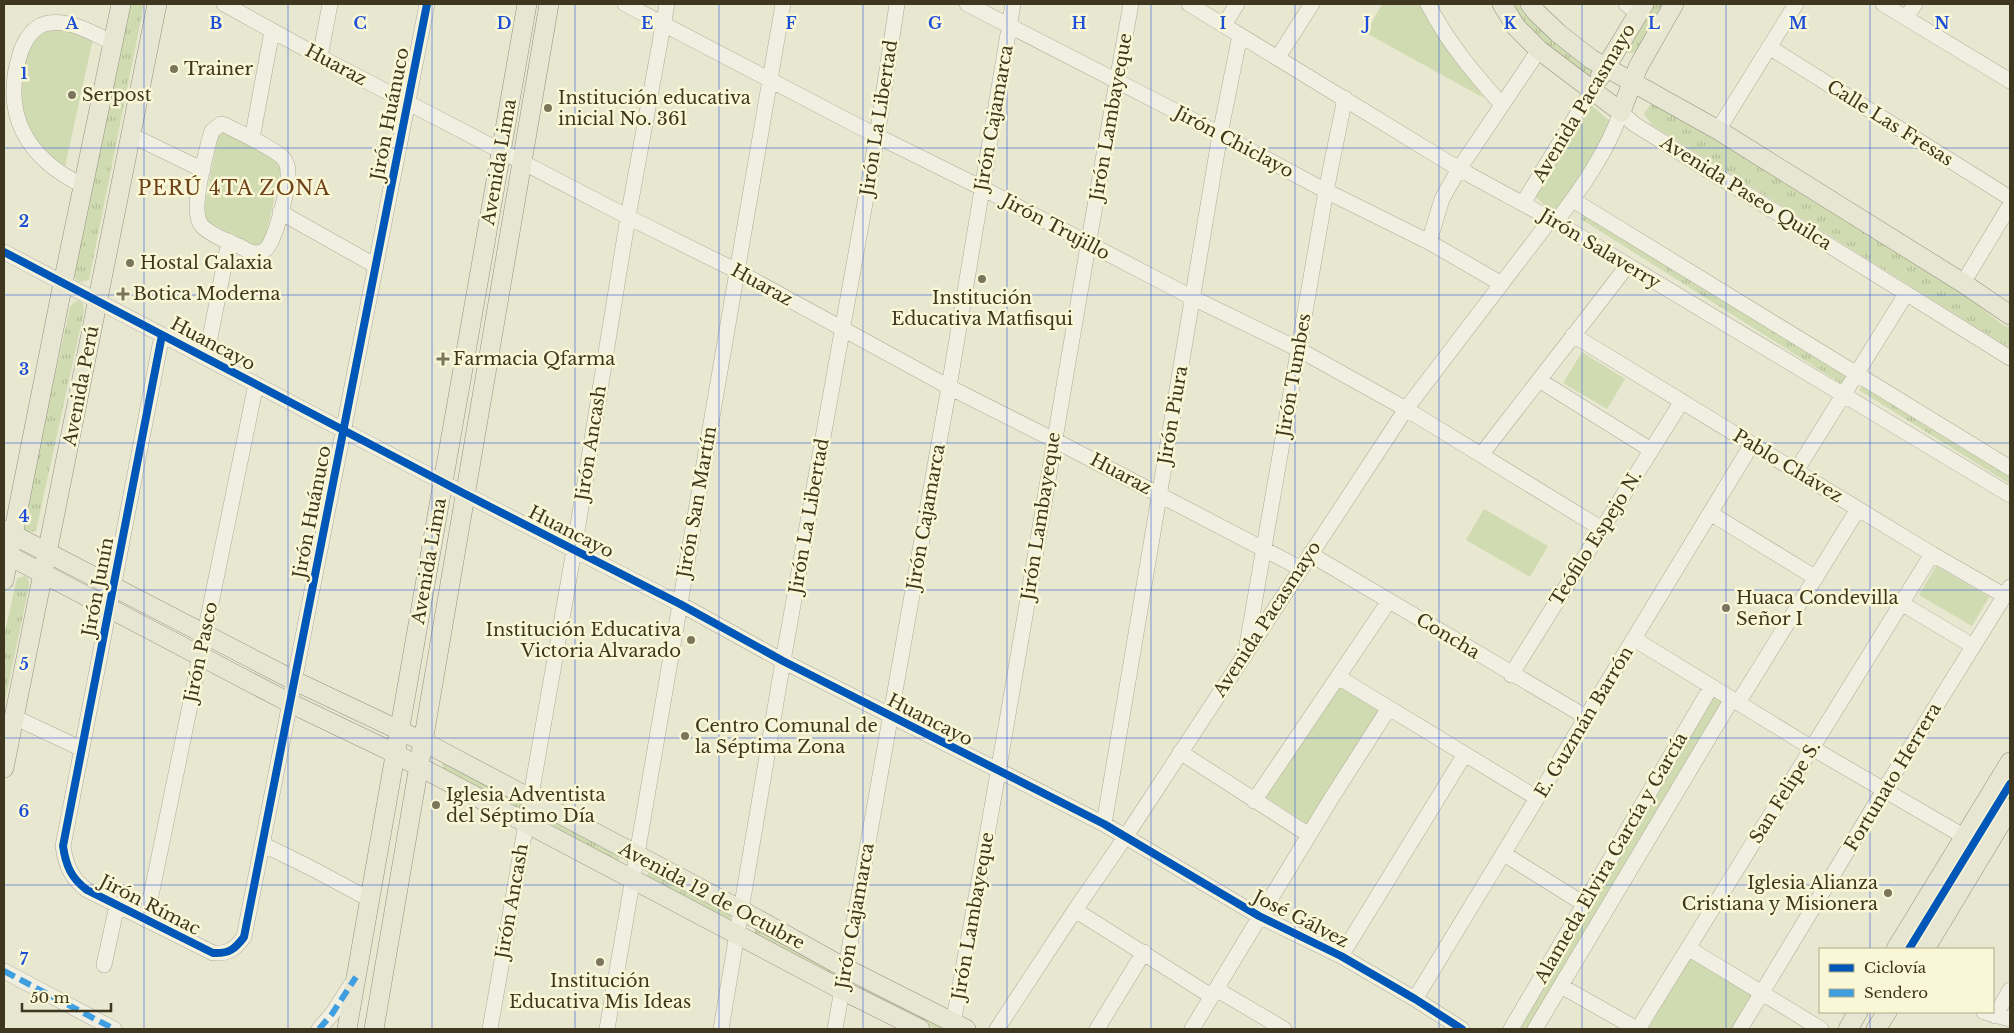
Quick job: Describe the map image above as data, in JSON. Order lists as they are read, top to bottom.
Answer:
{
  "streets": {
    "main road": [
      "Avenida Pacasmayo",
      "Avenida Lima",
      "Avenida Paseo Quilca",
      "Avenida Perú",
      "Avenida 12 de Octubre"
    ],
    "street": [
      "Huaraz",
      "Jirón Huánuco",
      "Jirón Lambayeque",
      "Jirón La Libertad",
      "Jirón Cajamarca",
      "Calle Las Fresas",
      "Jirón Chiclayo",
      "Jirón Trujillo",
      "Jirón Salaverry",
      "Huancayo",
      "Jirón Tumbes",
      "Jirón Piura",
      "Jirón Ancash",
      "Pablo Chávez",
      "Jirón San Martín",
      "Teófilo Espejo N.",
      "Jirón Junín",
      "Concha",
      "Jirón Pasco",
      "E. Guzmán Barrón",
      "Fortunato Herrera",
      "San Felipe S.",
      "Alameda Elvira García y García",
      "Jirón Rímac",
      "José Gálvez"
    ]
  },
  "crossings": [
    ["Huaraz", "Avenida Pacasmayo"],
    ["Huaraz", "Jirón Huánuco"],
    ["Huaraz", "Jirón Lambayeque"],
    ["Huaraz", "Jirón La Libertad"],
    ["Huaraz", "Jirón Cajamarca"],
    ["Huaraz", "Avenida Lima"],
    ["Huaraz", "Jirón Tumbes"],
    ["Huaraz", "Jirón Piura"],
    ["Huaraz", "Jirón Ancash"],
    ["Huaraz", "Jirón San Martín"],
    ["Avenida Pacasmayo", "Jirón Chiclayo"],
    ["Avenida Pacasmayo", "Avenida Paseo Quilca"],
    ["Avenida Pacasmayo", "Jirón Trujillo"],
    ["Avenida Pacasmayo", "Jirón Salaverry"],
    ["Avenida Pacasmayo", "Huancayo"],
    ["Avenida Pacasmayo", "Jirón Tumbes"],
    ["Avenida Pacasmayo", "Concha"],
    ["Avenida Pacasmayo", "José Gálvez"],
    ["Jirón Huánuco", "Huancayo"],
    ["Jirón Huánuco", "Avenida 12 de Octubre"],
    ["Jirón Huánuco", "Jirón Rímac"],
    ["Jirón Lambayeque", "Jirón Chiclayo"],
    ["Jirón Lambayeque", "Jirón Trujillo"],
    ["Jirón Lambayeque", "Huancayo"],
    ["Jirón Lambayeque", "Avenida 12 de Octubre"],
    ["Jirón La Libertad", "Jirón Trujillo"],
    ["Jirón La Libertad", "Huancayo"],
    ["Jirón La Libertad", "Avenida 12 de Octubre"],
    ["Jirón Cajamarca", "Jirón Chiclayo"],
    ["Jirón Cajamarca", "Jirón Trujillo"],
    ["Jirón Cajamarca", "Huancayo"],
    ["Jirón Cajamarca", "Avenida 12 de Octubre"],
    ["Jirón Chiclayo", "Jirón Tumbes"],
    ["Jirón Chiclayo", "Jirón Piura"],
    ["Avenida Lima", "Huancayo"],
    ["Avenida Lima", "Avenida 12 de Octubre"],
    ["Jirón Trujillo", "Jirón Tumbes"],
    ["Jirón Trujillo", "Jirón Piura"],
    ["Jirón Trujillo", "Jirón Ancash"],
    ["Jirón Trujillo", "Jirón San Martín"],
    ["Jirón Trujillo", "Teófilo Espejo N."],
    ["Jirón Salaverry", "Jirón Tumbes"],
    ["Jirón Salaverry", "Jirón Piura"],
    ["Huancayo", "Avenida Perú"],
    ["Huancayo", "Jirón Piura"],
    ["Huancayo", "Jirón Ancash"],
    ["Huancayo", "Jirón San Martín"],
    ["Huancayo", "Jirón Junín"],
    ["Huancayo", "Jirón Pasco"],
    ["Huancayo", "José Gálvez"],
    ["Avenida Perú", "Avenida 12 de Octubre"],
    ["Jirón Ancash", "Avenida 12 de Octubre"],
    ["Pablo Chávez", "Teófilo Espejo N."],
    ["Pablo Chávez", "E. Guzmán Barrón"],
    ["Pablo Chávez", "Fortunato Herrera"],
    ["Pablo Chávez", "San Felipe S."],
    ["Pablo Chávez", "Alameda Elvira García y García"],
    ["Jirón San Martín", "Avenida 12 de Octubre"],
    ["Teófilo Espejo N.", "Concha"],
    ["Jirón Junín", "Avenida 12 de Octubre"],
    ["Jirón Junín", "Jirón Rímac"],
    ["Concha", "E. Guzmán Barrón"],
    ["Jirón Pasco", "Avenida 12 de Octubre"],
    ["Jirón Pasco", "Jirón Rímac"],
    ["E. Guzmán Barrón", "José Gálvez"]
  ],
  "districts": ["PERÚ 4TA ZONA"],
  "places": {
    "other": [
      "Trainer",
      "Serpost",
      "Institución educativa inicial No. 361",
      "Hostal Galaxia",
      "Institución Educativa Matfisqui",
      "Huaca Condevilla Señor I",
      "Institución Educativa Victoria Alvarado",
      "Centro Comunal de la Séptima Zona",
      "Iglesia Adventista del Séptimo Día",
      "Iglesia Alianza Cristiana y Misionera",
      "Institución Educativa Mis Ideas"
    ],
    "health": ["Botica Moderna", "Farmacia Qfarma"]
  },
  "legend": ["Ciclovía", "Sendero"],
  "scale_bar": "50 m",
  "grid": {
    "columns": [
      "A",
      "B",
      "C",
      "D",
      "E",
      "F",
      "G",
      "H",
      "I",
      "J",
      "K",
      "L",
      "M",
      "N"
    ],
    "rows": [
      "1",
      "2",
      "3",
      "4",
      "5",
      "6",
      "7"
    ]
  }
}
